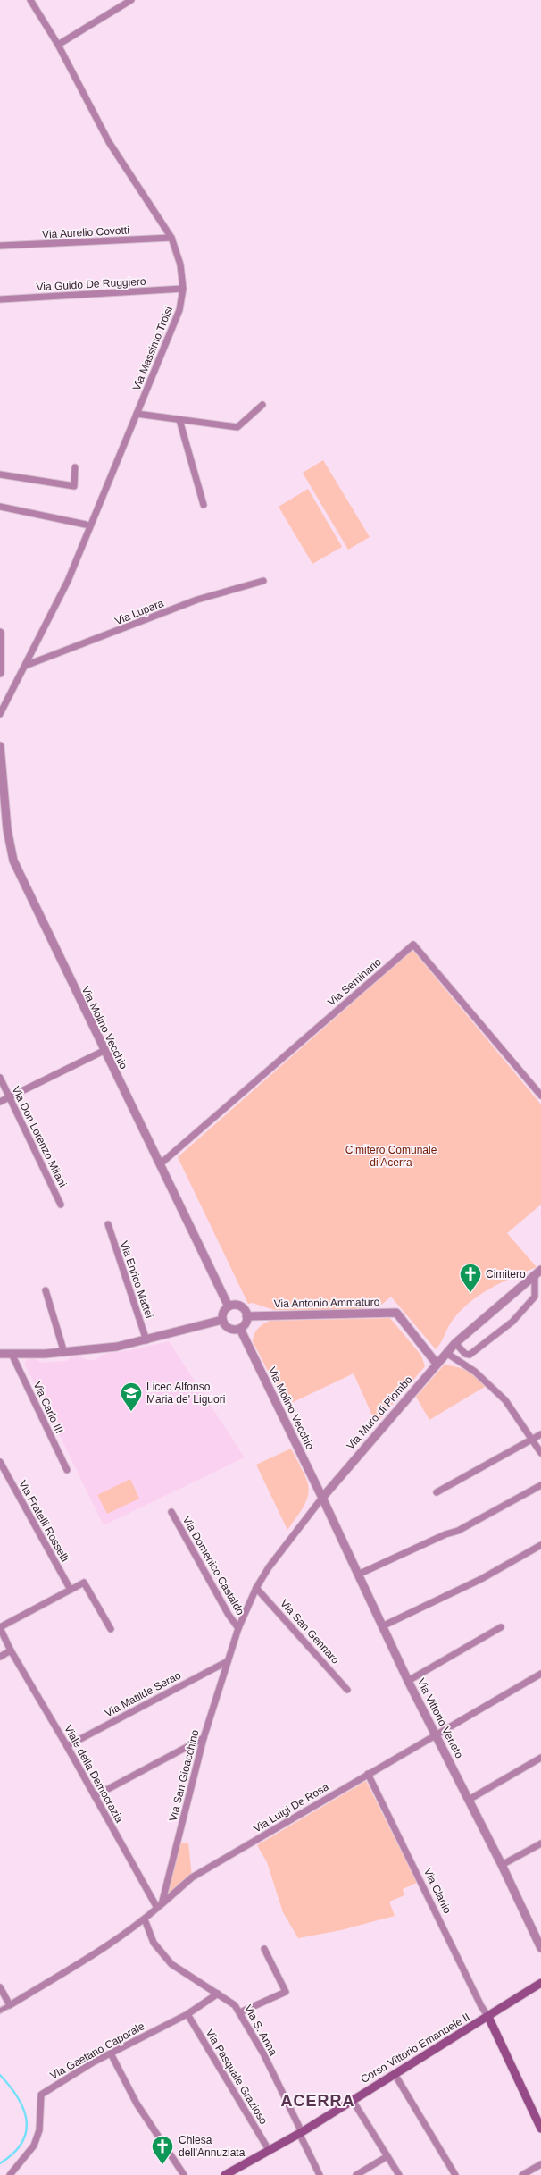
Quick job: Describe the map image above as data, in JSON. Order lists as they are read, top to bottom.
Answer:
{
  "streets": {
    "main road": ["Corso Vittorio Emanuele II"],
    "street": [
      "Via Aurelio Covotti",
      "Via Guido De Ruggiero",
      "Via Massimo Troisi",
      "Via Lupara",
      "Via Seminario",
      "Via Molino Vecchio",
      "Via Don Lorenzo Milani",
      "Via Enrico Mattei",
      "Via Antonio Ammaturo",
      "Via Carlo III",
      "Via Muro di Piombo",
      "Via Fratelli Rosselli",
      "Via Domenico Castaldo",
      "Via San Gennaro",
      "Via Matilde Serao",
      "Via Vittorio Veneto",
      "Viale della Democrazia",
      "Via San Gioacchino",
      "Via Luigi De Rosa",
      "Via Clanio",
      "Via S. Anna",
      "Via Gaetano Caporale",
      "Via Pasquale Grazioso"
    ]
  },
  "crossings": [
    ["Via Aurelio Covotti", "Via Massimo Troisi"],
    ["Via Guido De Ruggiero", "Via Massimo Troisi"],
    ["Via Massimo Troisi", "Via Lupara"],
    ["Via Seminario", "Via Molino Vecchio"],
    ["Via Molino Vecchio", "Via Antonio Ammaturo"],
    ["Via Molino Vecchio", "Via Muro di Piombo"],
    ["Via Molino Vecchio", "Via Vittorio Veneto"],
    ["Via Molino Vecchio", "Via San Gioacchino"],
    ["Via Antonio Ammaturo", "Via Muro di Piombo"],
    ["Via Muro di Piombo", "Via Vittorio Veneto"],
    ["Via Muro di Piombo", "Via San Gioacchino"],
    ["Via Domenico Castaldo", "Via San Gioacchino"],
    ["Via San Gennaro", "Via San Gioacchino"],
    ["Via Matilde Serao", "Viale della Democrazia"],
    ["Via Matilde Serao", "Via San Gioacchino"],
    ["Via Vittorio Veneto", "Via San Gioacchino"],
    ["Via Vittorio Veneto", "Via Luigi De Rosa"],
    ["Viale della Democrazia", "Via San Gioacchino"],
    ["Viale della Democrazia", "Via Luigi De Rosa"],
    ["Via San Gioacchino", "Via Luigi De Rosa"],
    ["Via Luigi De Rosa", "Via Clanio"],
    ["Via Clanio", "Corso Vittorio Emanuele II"],
    ["Via S. Anna", "Corso Vittorio Emanuele II"],
    ["Via S. Anna", "Via Gaetano Caporale"],
    ["Corso Vittorio Emanuele II", "Via Pasquale Grazioso"],
    ["Via Gaetano Caporale", "Via Pasquale Grazioso"]
  ],
  "districts": ["ACERRA"],
  "parks": ["Cimitero Comunale di Acerra"],
  "places": {
    "church": ["Cimitero", "Chiesa dell'Annuziata"],
    "school or university": ["Liceo Alfonso Maria de' Liguori"]
  }
}
